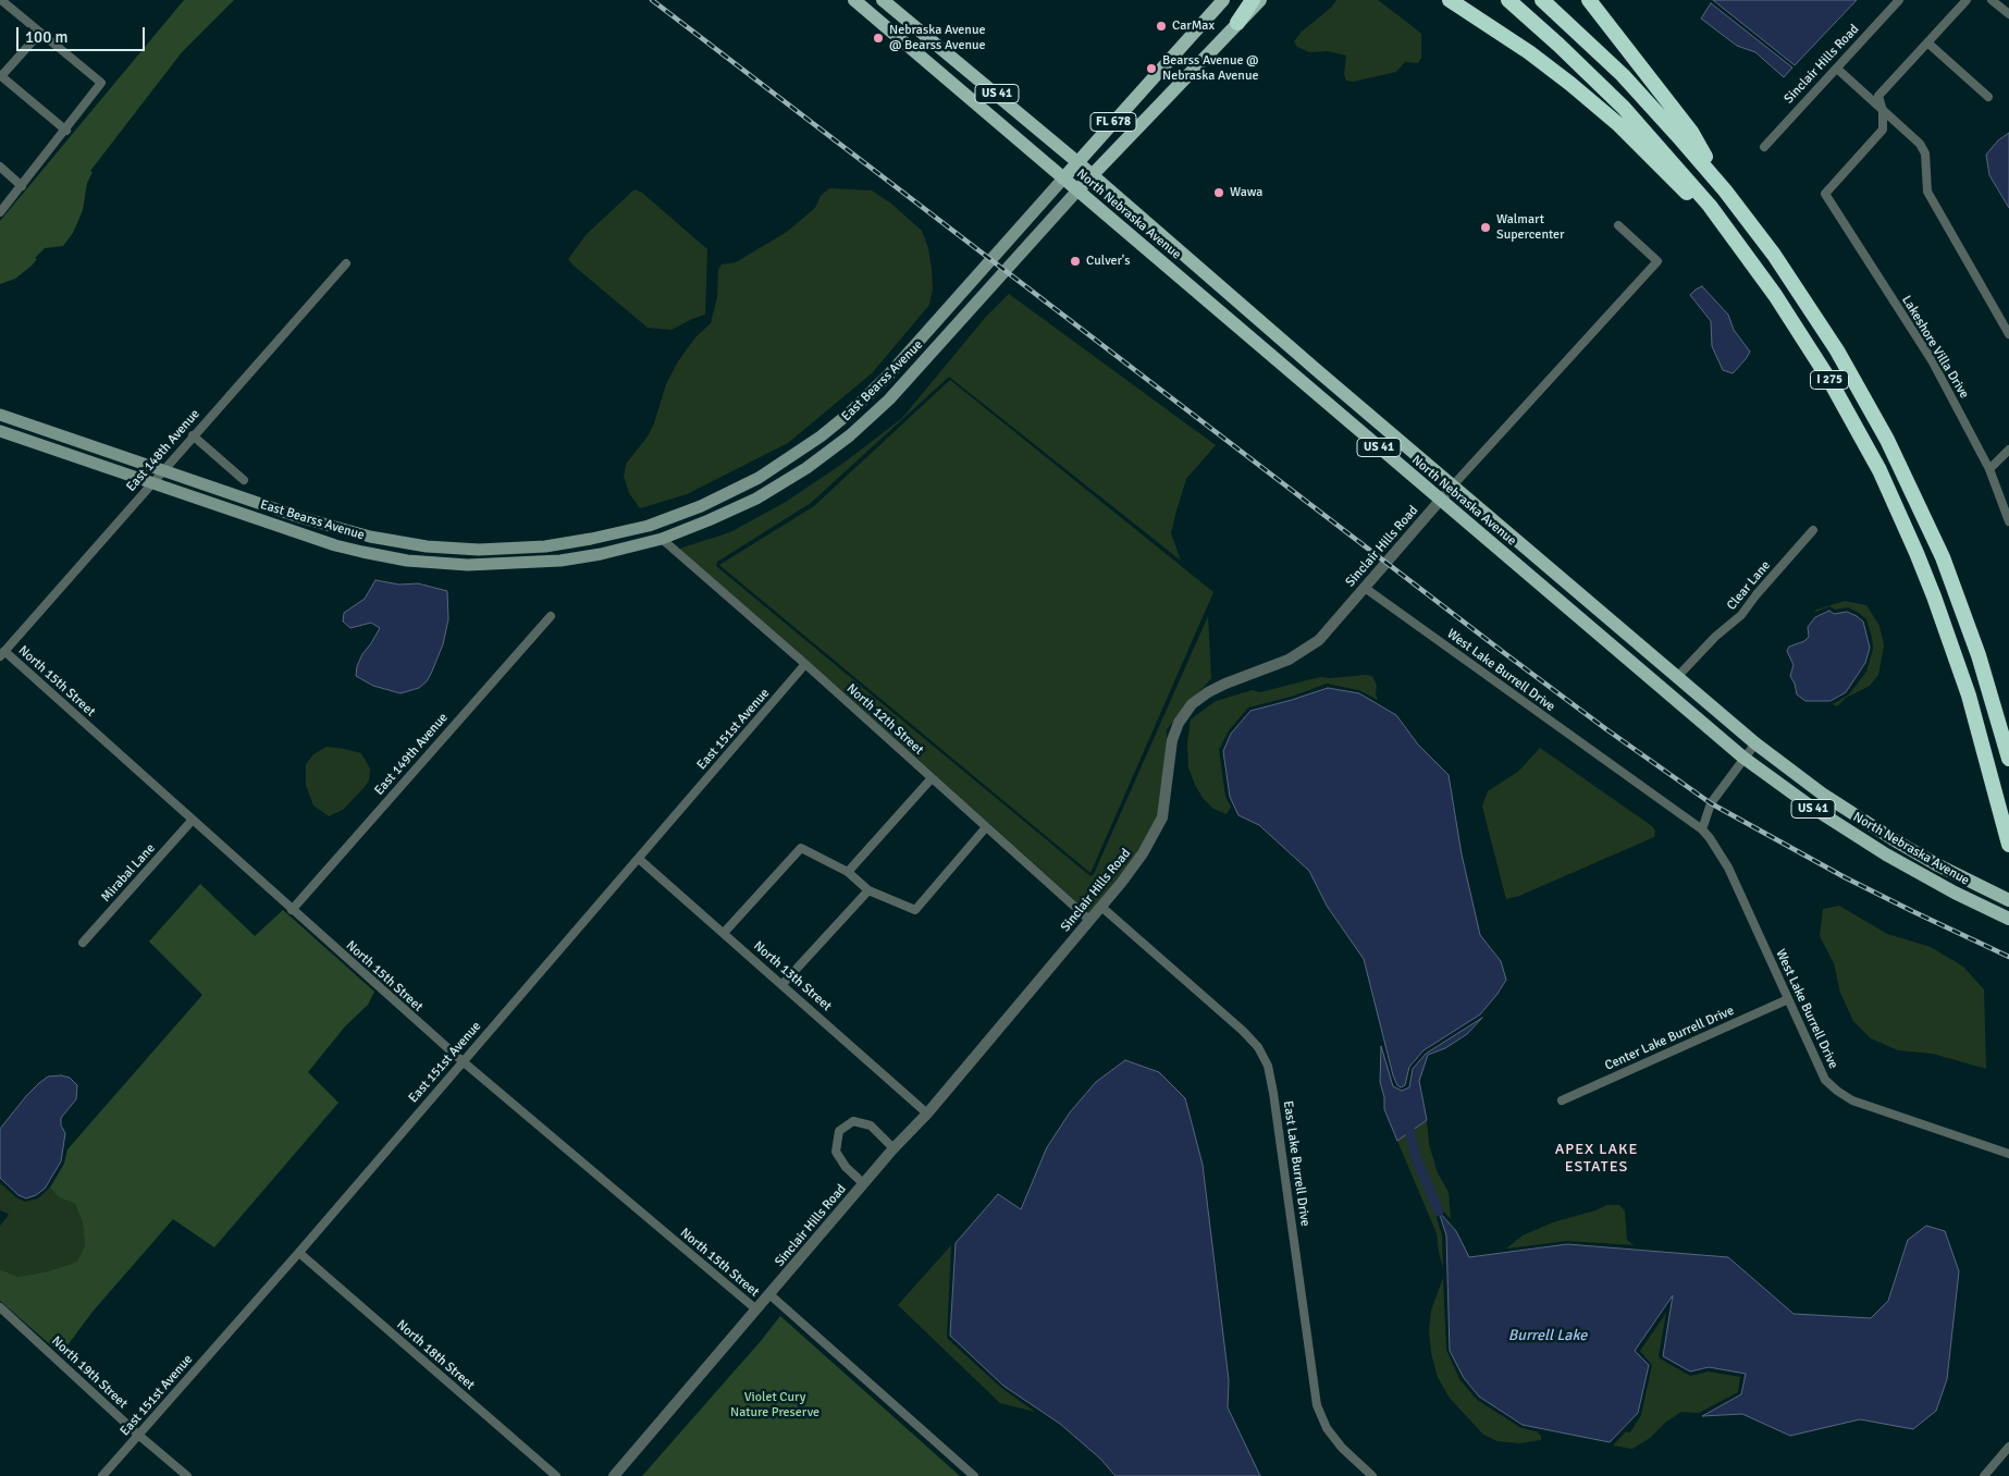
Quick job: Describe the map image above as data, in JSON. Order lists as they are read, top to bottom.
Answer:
{
  "streets": {
    "highway": ["I 275"],
    "main road": [
      "US 41",
      "FL 678",
      "North Nebraska Avenue",
      "East Bearss Avenue"
    ],
    "street": [
      "Sinclair Hills Road",
      "Lakeshore Villa Drive",
      "East 148th Avenue",
      "Clear Lane",
      "West Lake Burrell Drive",
      "North 15th Street",
      "North 12th Street",
      "East 151st Avenue",
      "East 149th Avenue",
      "Mirabal Lane",
      "North 13th Street",
      "Center Lake Burrell Drive",
      "East Lake Burrell Drive",
      "North 18th Street",
      "North 19th Street"
    ]
  },
  "crossings": [
    ["Sinclair Hills Road", "North Nebraska Avenue"],
    ["Sinclair Hills Road", "West Lake Burrell Drive"],
    ["Sinclair Hills Road", "North 15th Street"],
    ["Sinclair Hills Road", "North 12th Street"],
    ["Sinclair Hills Road", "North 13th Street"],
    ["Sinclair Hills Road", "East Lake Burrell Drive"],
    ["North Nebraska Avenue", "East Bearss Avenue"],
    ["North Nebraska Avenue", "Clear Lane"],
    ["East Bearss Avenue", "East 148th Avenue"],
    ["East Bearss Avenue", "North 12th Street"],
    ["East 148th Avenue", "North 15th Street"],
    ["West Lake Burrell Drive", "Center Lake Burrell Drive"],
    ["North 15th Street", "East 151st Avenue"],
    ["North 15th Street", "East 149th Avenue"],
    ["North 15th Street", "Mirabal Lane"],
    ["North 12th Street", "East 151st Avenue"],
    ["East 151st Avenue", "North 13th Street"],
    ["East 151st Avenue", "North 18th Street"],
    ["East 151st Avenue", "North 19th Street"]
  ],
  "districts": ["APEX LAKE ESTATES"],
  "water": ["Burrell Lake"],
  "parks": ["Violet Cury Nature Preserve"],
  "places": [
    "CarMax",
    "Nebraska Avenue @ Bearss Avenue",
    "Bearss Avenue @ Nebraska Avenue",
    "Wawa",
    "Walmart Supercenter",
    "Culver's"
  ],
  "scale_bar": "100 m"
}
